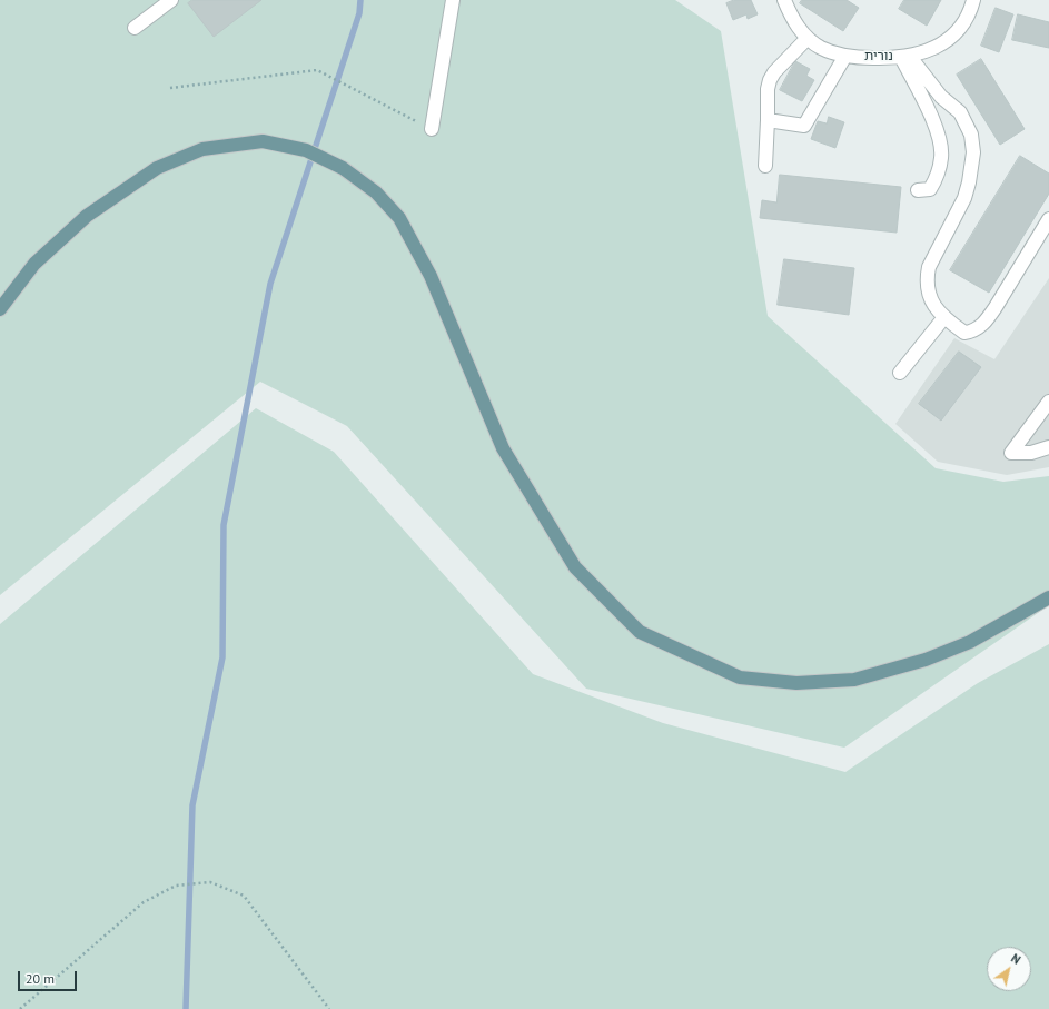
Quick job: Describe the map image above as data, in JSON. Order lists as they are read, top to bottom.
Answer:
{
  "streets": {
    "street": ["נורית"]
  },
  "scale_bar": "20 m",
  "north": "top right"
}
